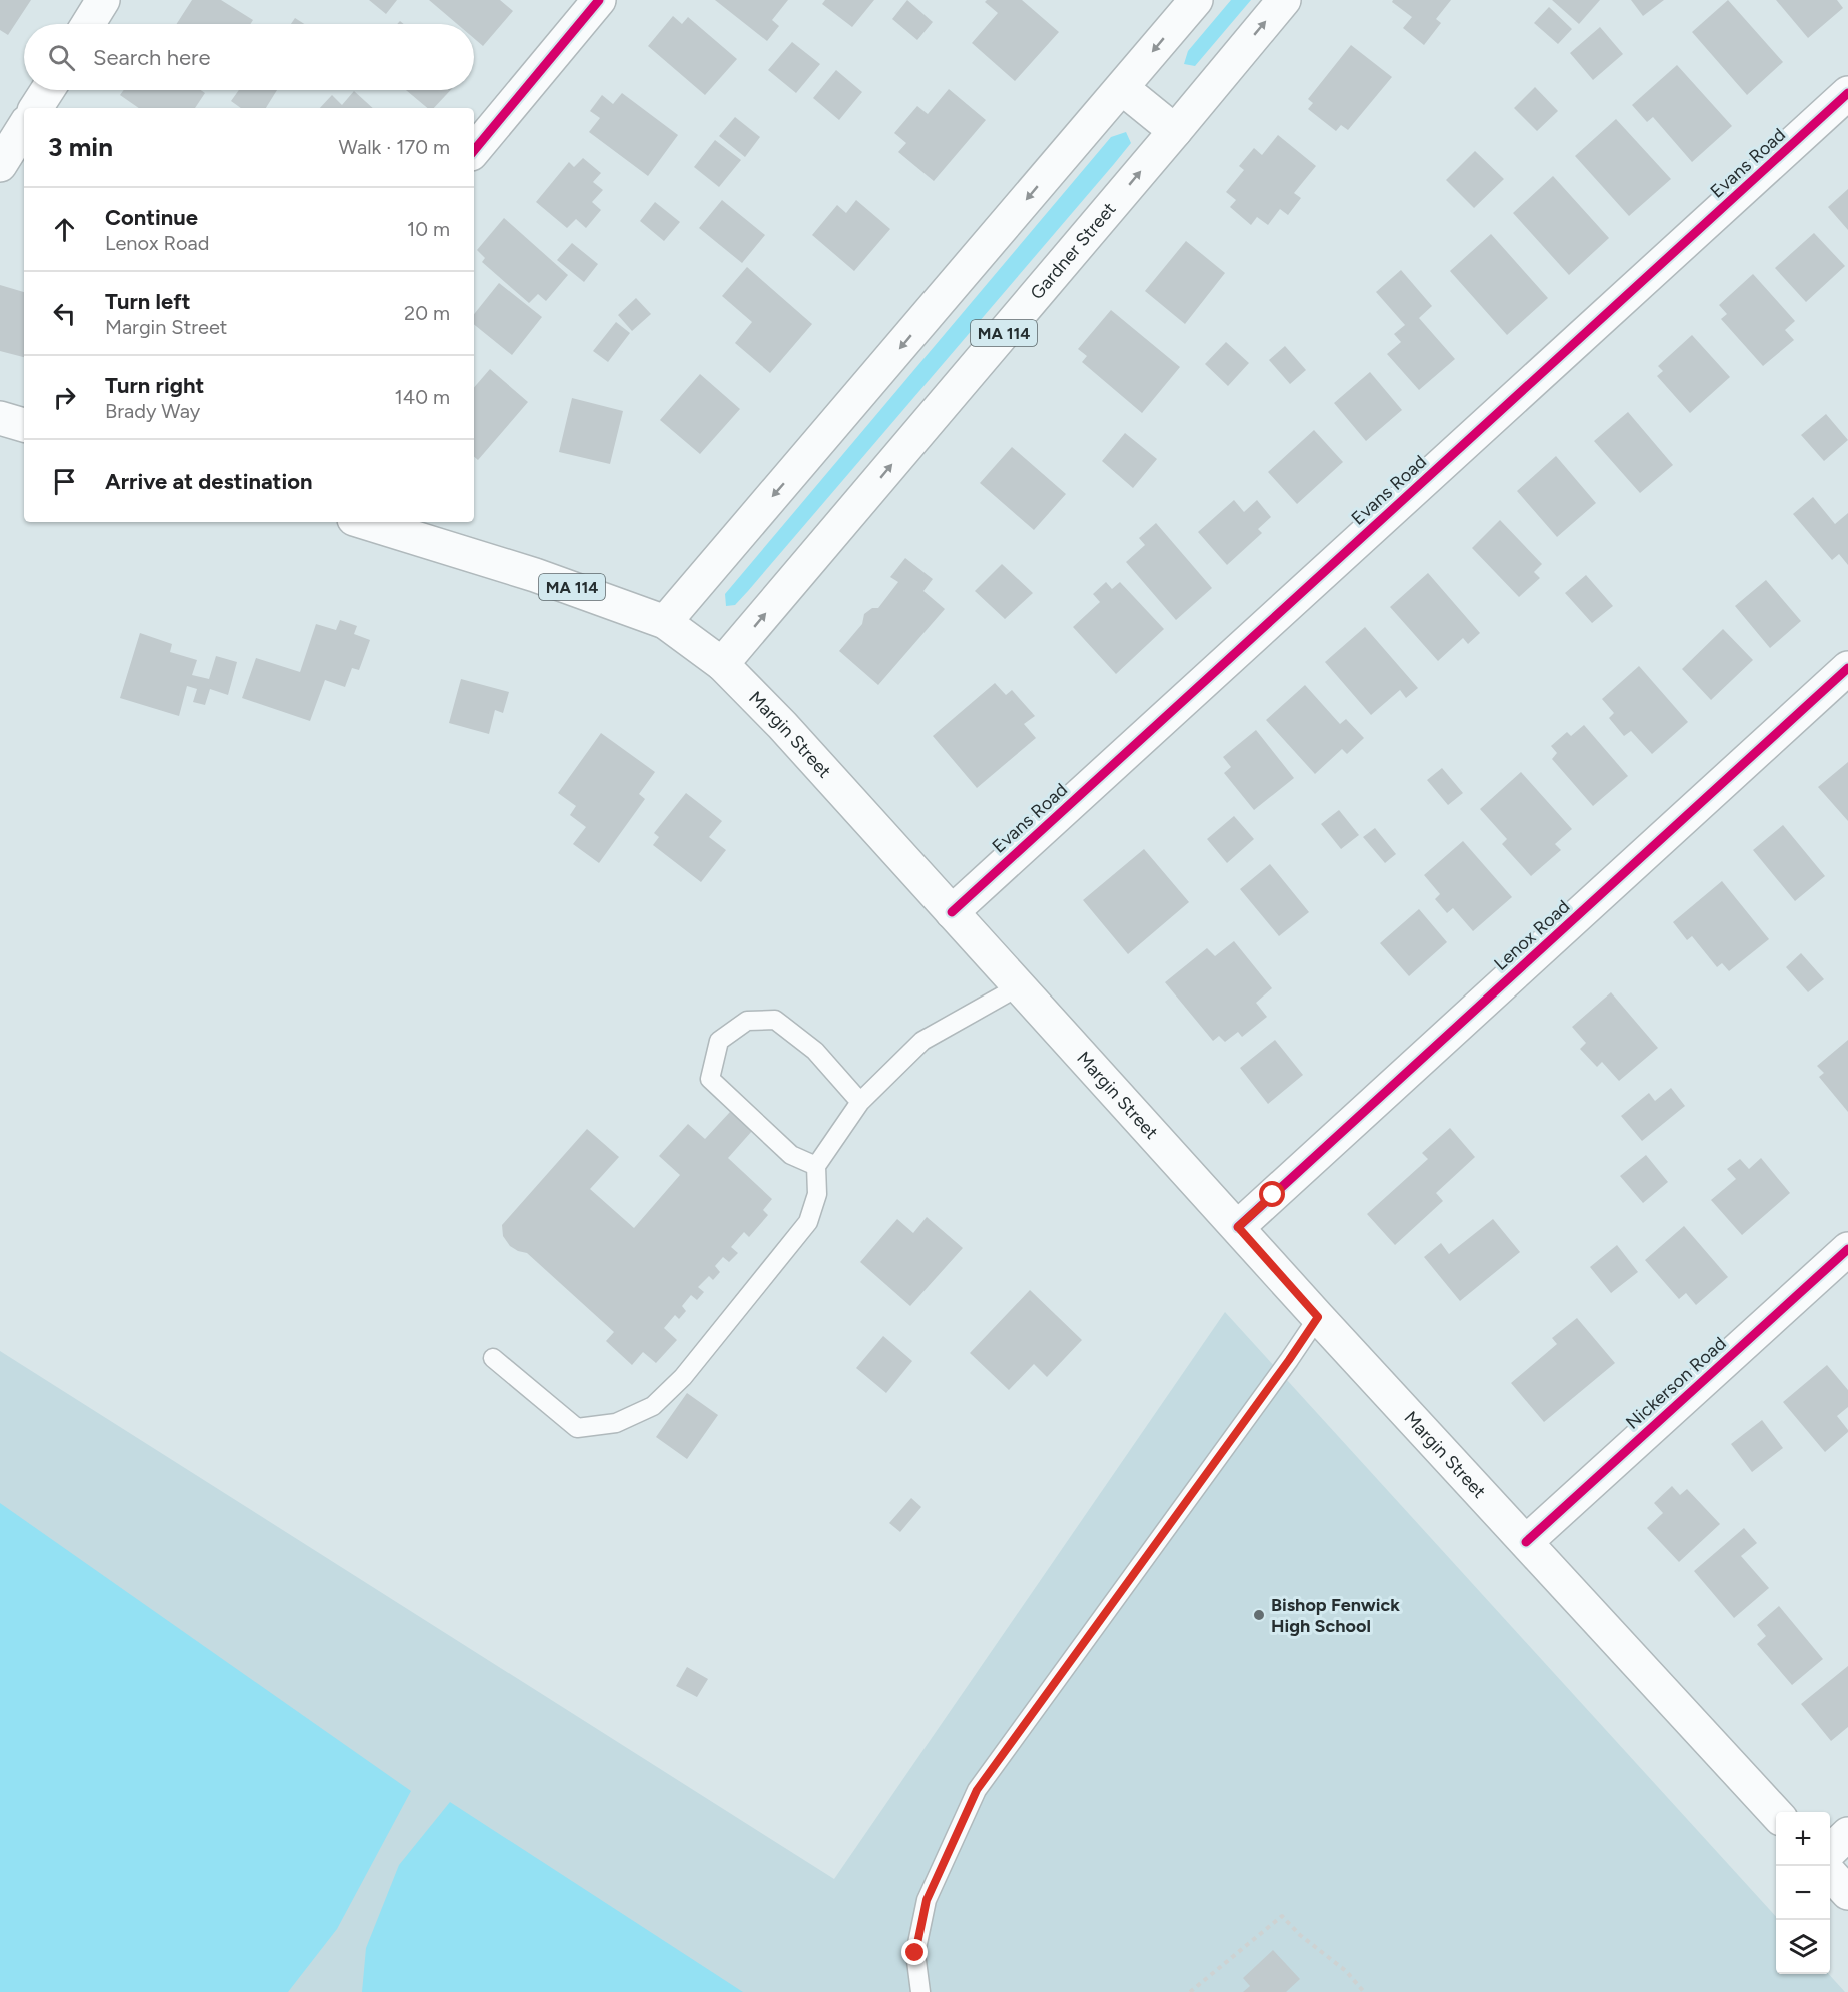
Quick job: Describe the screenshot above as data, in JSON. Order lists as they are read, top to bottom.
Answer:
{
  "streets": {
    "main road": [
      "Evans Road",
      "Gardner Street",
      "MA 114",
      "Margin Street",
      "Lenox Road",
      "Nickerson Road"
    ]
  },
  "crossings": [
    ["Evans Road", "Margin Street"],
    ["Gardner Street", "Margin Street"],
    ["Margin Street", "Lenox Road"],
    ["Margin Street", "Nickerson Road"]
  ],
  "places": ["Bishop Fenwick High School"],
  "page": {
    "search": "Search here",
    "heading": ["3 min", "Walk · 170 m"],
    "list": [
      ["Continue", "Lenox Road", "10 m"],
      ["Turn left", "Margin Street", "20 m"],
      ["Turn right", "Brady Way", "140 m"],
      "Arrive at destination"
    ],
    "map_buttons": ["+", "−"]
  }
}
